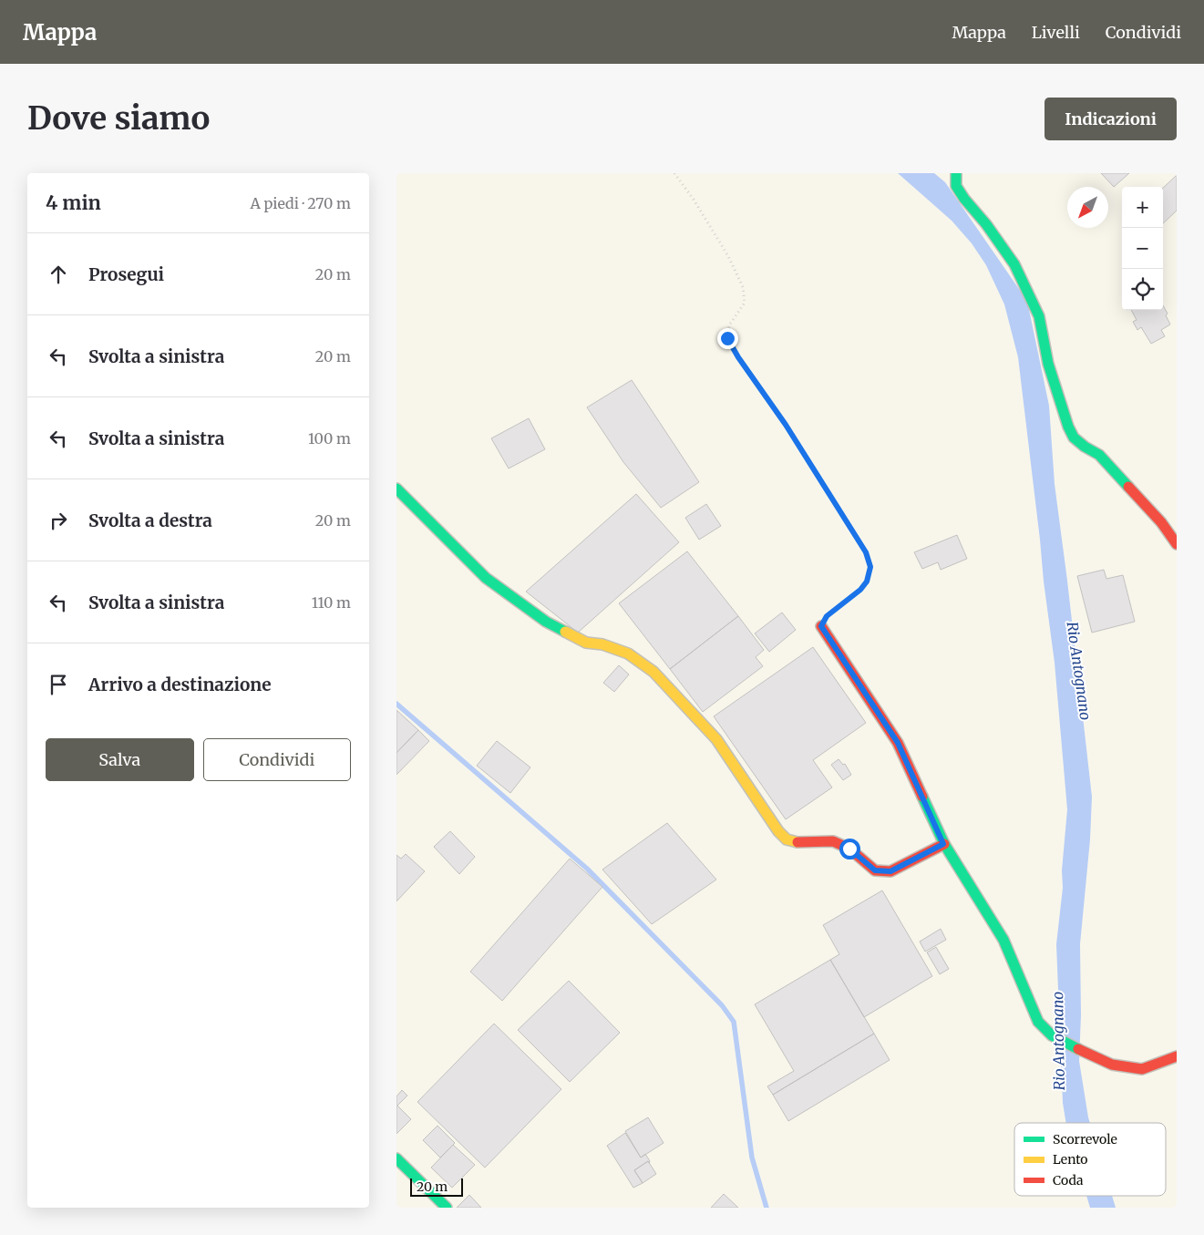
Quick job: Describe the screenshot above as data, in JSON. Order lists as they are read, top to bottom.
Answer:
{
  "water": ["Rio Antognano"],
  "legend": ["Scorrevole", "Lento", "Coda"],
  "scale_bar": "20 m",
  "north": "bottom left",
  "page": {
    "header": "Mappa",
    "nav": ["Mappa", "Livelli", "Condividi"],
    "buttons": [
      "Indicazioni",
      ["Salva", "Condividi"]
    ],
    "title": "Dove siamo",
    "heading": ["4 min", "A piedi · 270 m"],
    "map_buttons": ["+", "−"],
    "list": [
      ["Prosegui", "20 m"],
      ["Svolta a sinistra", "20 m"],
      ["Svolta a sinistra", "100 m"],
      ["Svolta a destra", "20 m"],
      ["Svolta a sinistra", "110 m"],
      "Arrivo a destinazione"
    ],
    "scale": "20 m"
  }
}
